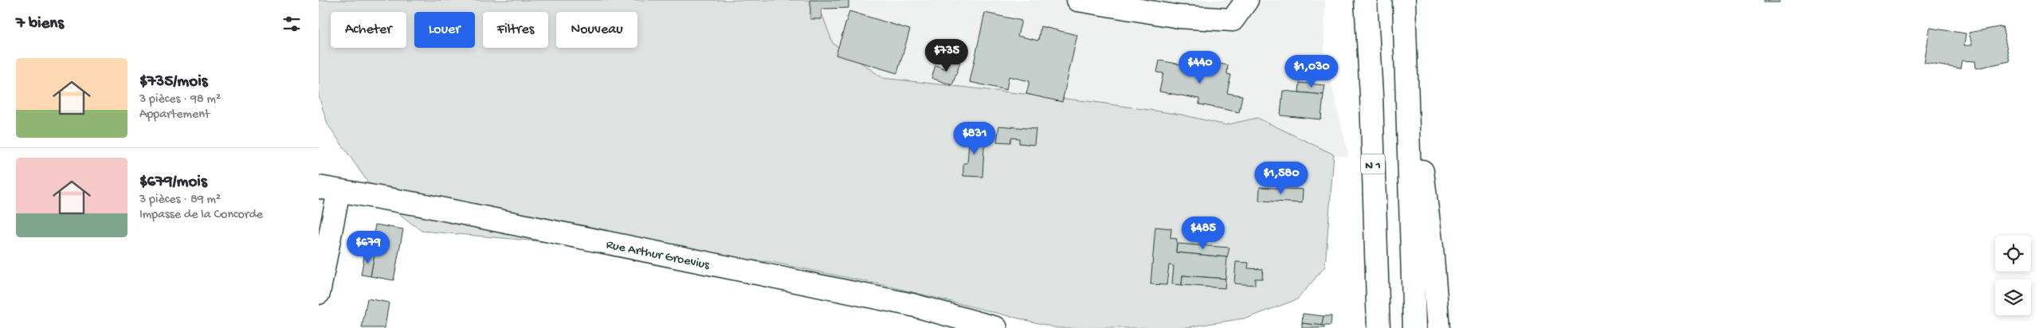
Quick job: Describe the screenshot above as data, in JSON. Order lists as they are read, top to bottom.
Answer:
{
  "streets": {
    "main road": ["N 1", "Rue Arthur Groevius"]
  },
  "page": {
    "heading": "7 biens",
    "chip": [
      "Acheter",
      "Louer",
      "Filtres",
      "Nouveau"
    ],
    "price": [
      "$735",
      "$440",
      "$1,030",
      "$831",
      "$1,580",
      "$485",
      "$679"
    ],
    "list": [
      {
        "name": "$735/mois",
        "note": "3 pièces · 98 m² · Appartement"
      },
      {
        "name": "$679/mois",
        "note": "3 pièces · 89 m² · Impasse de la Concorde"
      }
    ]
  }
}
